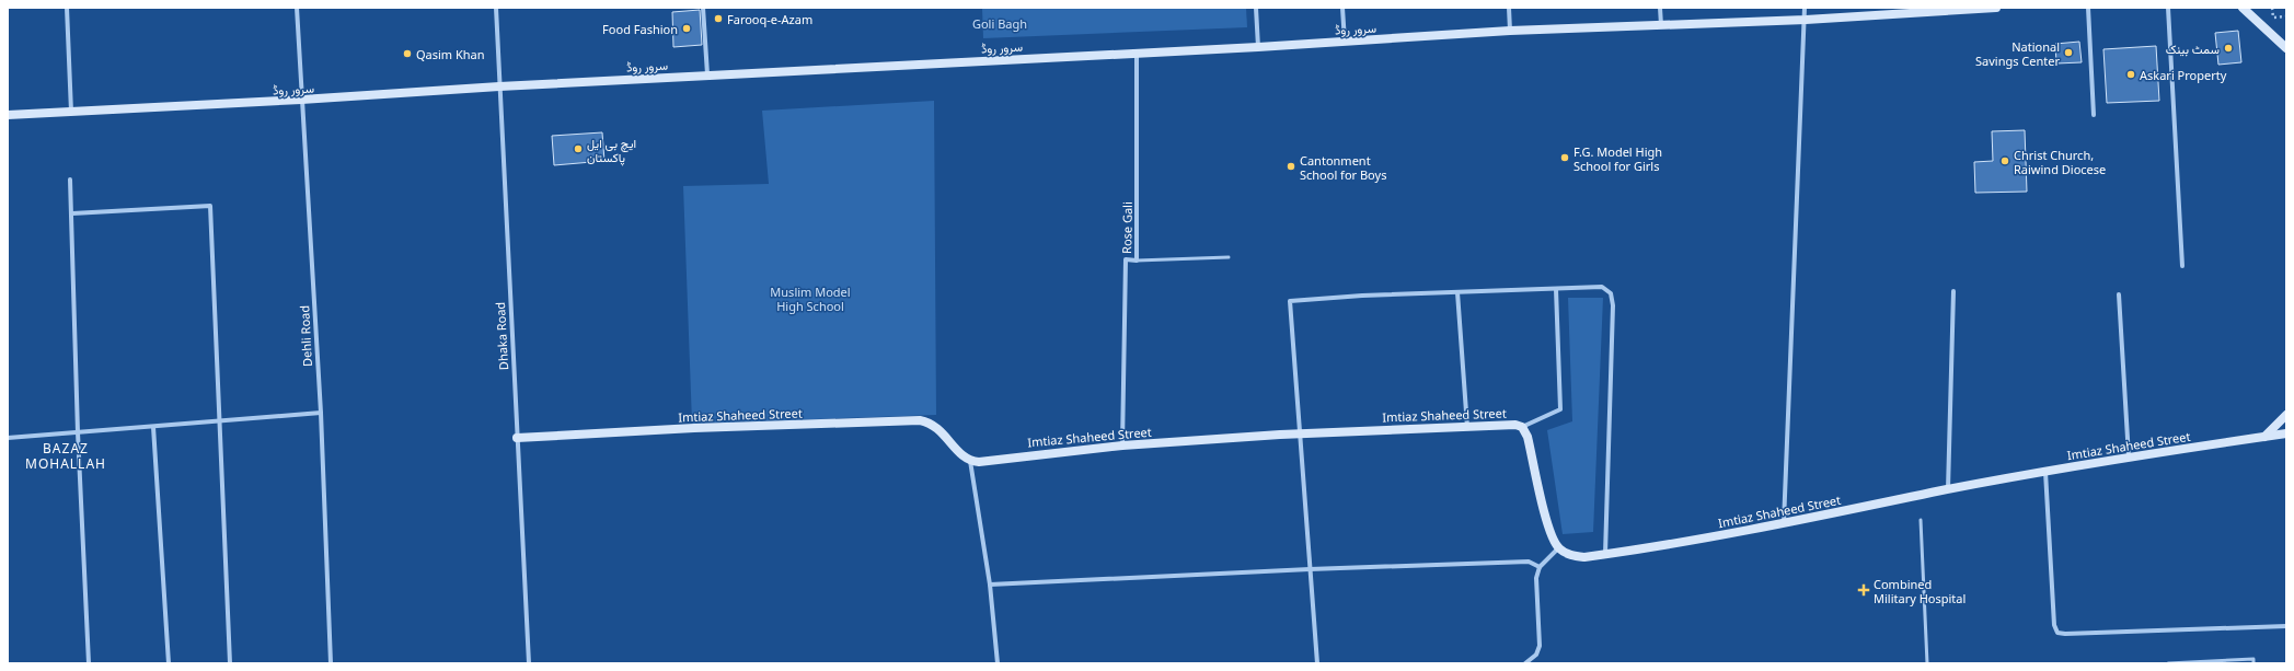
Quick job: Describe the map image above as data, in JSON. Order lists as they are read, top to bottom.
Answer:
{
  "streets": {
    "street": [
      "سرور روڈ",
      "Rose Gali",
      "Dehli Road",
      "Dhaka Road",
      "Imtiaz Shaheed Street"
    ]
  },
  "crossings": [
    ["سرور روڈ", "Rose Gali"],
    ["سرور روڈ", "Dehli Road"],
    ["سرور روڈ", "Dhaka Road"],
    ["Rose Gali", "Imtiaz Shaheed Street"],
    ["Dhaka Road", "Imtiaz Shaheed Street"]
  ],
  "districts": ["BAZAZ MOHALLAH"],
  "parks": ["Goli Bagh", "Muslim Model High School"],
  "places": {
    "other": [
      "Farooq-e-Azam",
      "Food Fashion",
      "سمٹ بینک",
      "National Savings Center",
      "Qasim Khan",
      "Askari Property",
      "ایچ بی ایل پاکستان",
      "F.G. Model High School for Girls",
      "Christ Church, Raiwind Diocese",
      "Cantonment School for Boys"
    ],
    "health": ["Combined Military Hospital"]
  }
}
